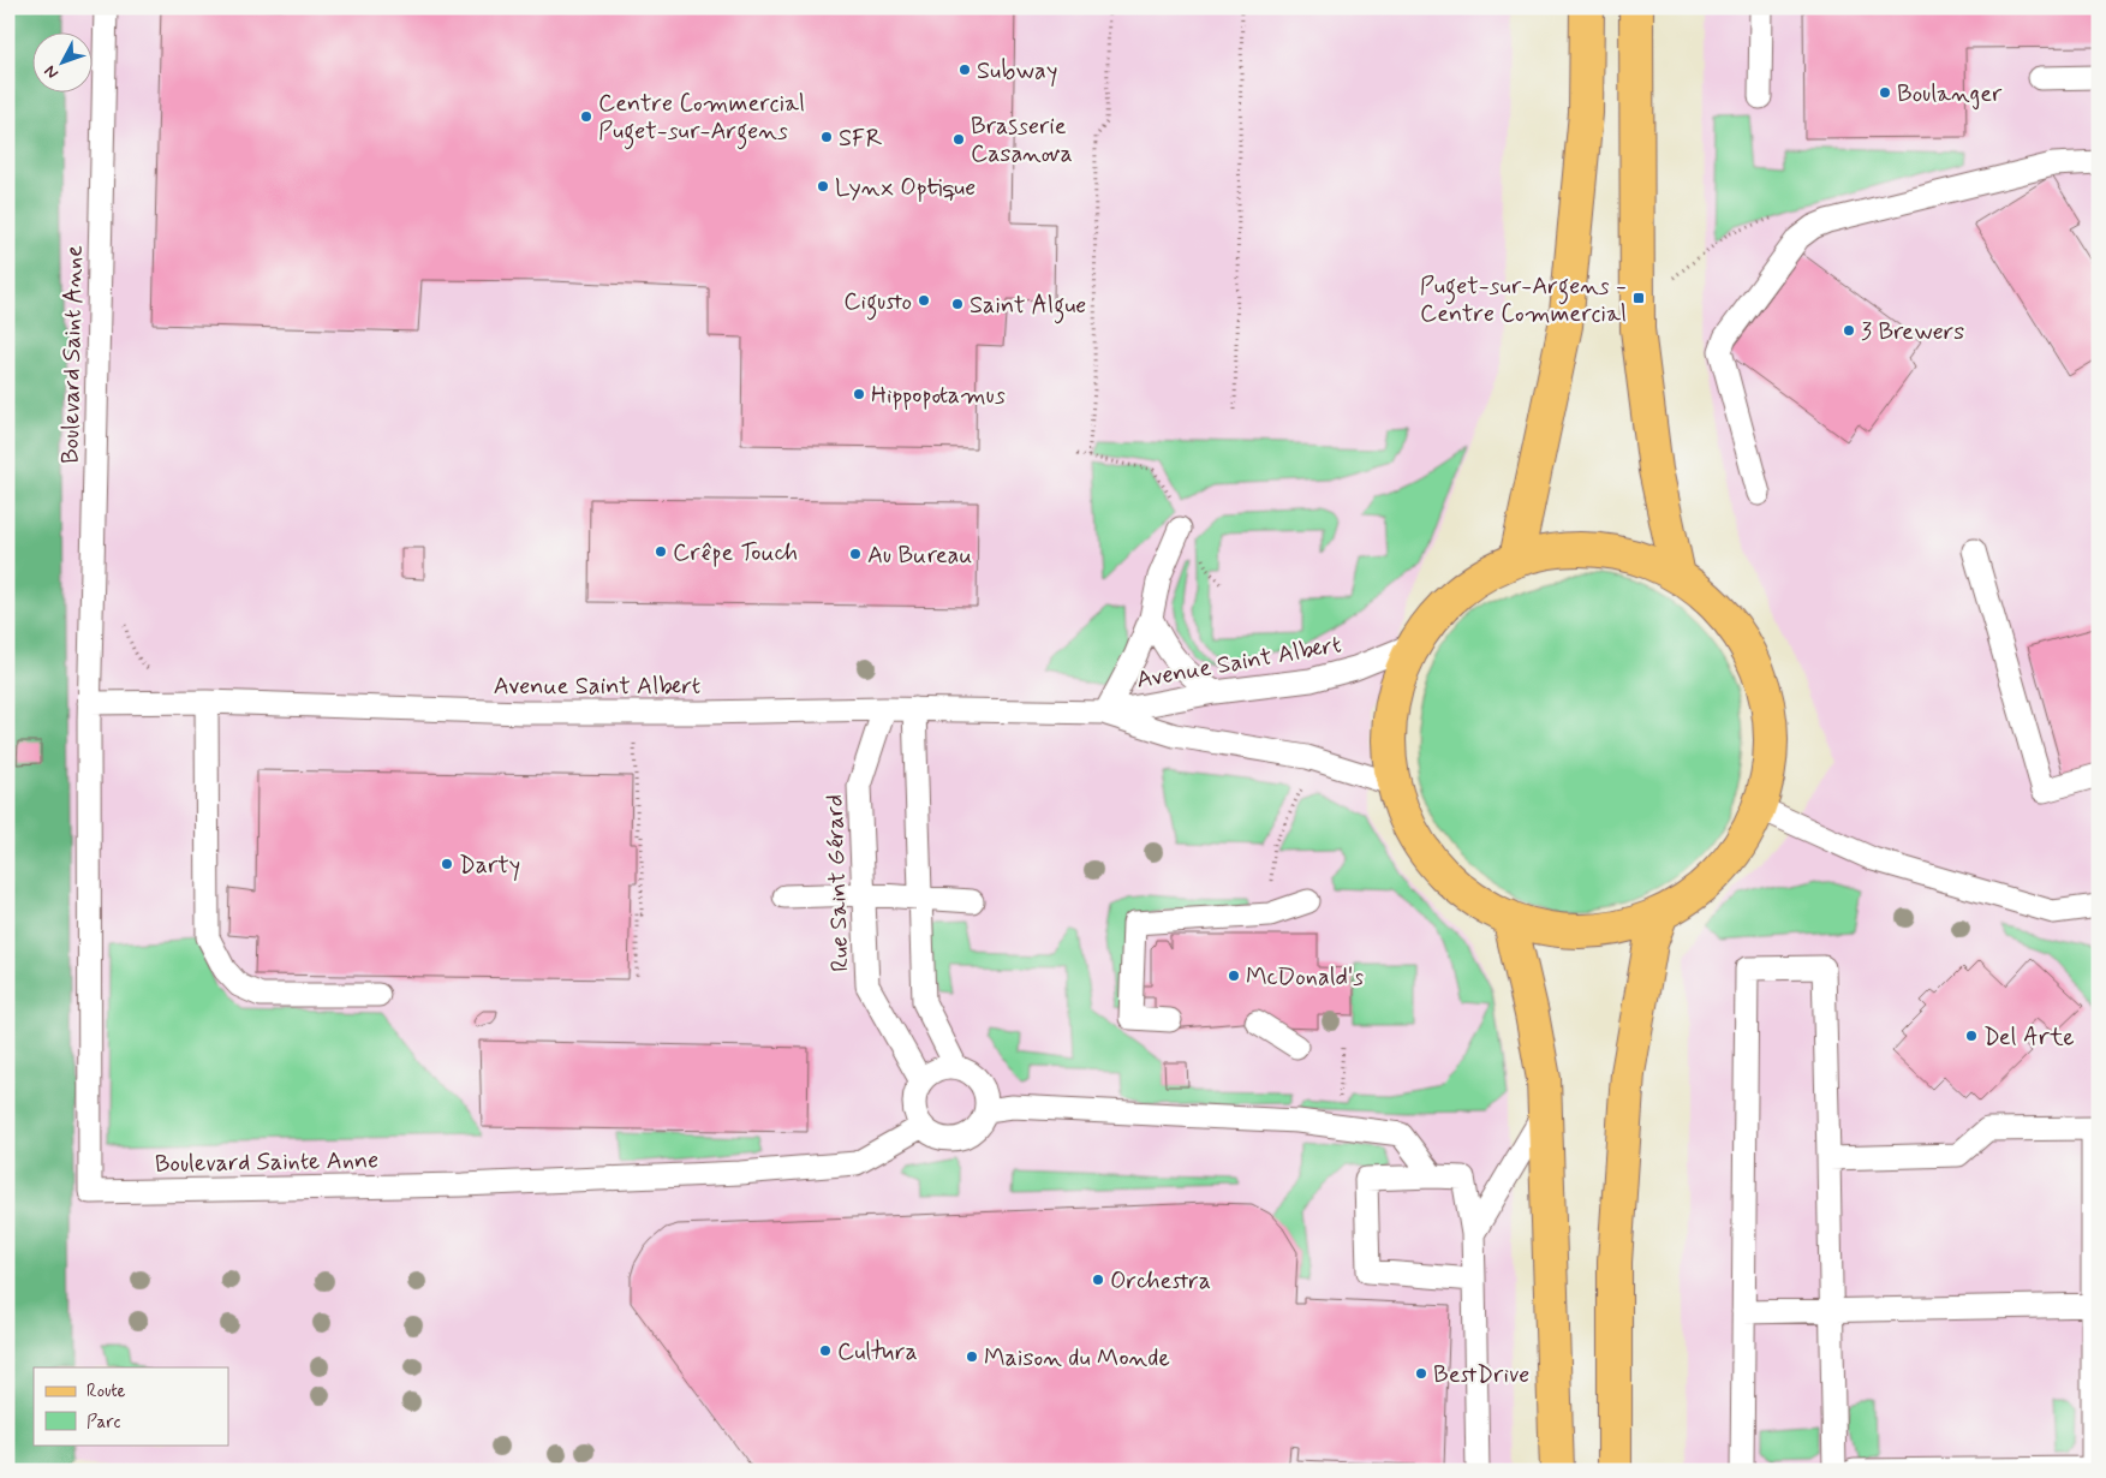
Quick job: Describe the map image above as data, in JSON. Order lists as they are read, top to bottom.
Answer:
{
  "streets": {
    "lane": [
      "Boulevard Saint Anne",
      "Avenue Saint Albert",
      "Rue Saint Gérard",
      "Boulevard Sainte Anne"
    ]
  },
  "crossings": [
    ["Boulevard Saint Anne", "Avenue Saint Albert"],
    ["Boulevard Saint Anne", "Boulevard Sainte Anne"],
    ["Avenue Saint Albert", "Rue Saint Gérard"],
    ["Avenue Saint Albert", "Boulevard Sainte Anne"],
    ["Rue Saint Gérard", "Boulevard Sainte Anne"]
  ],
  "places": {
    "other": [
      "Subway",
      "Boulanger",
      "Centre Commercial Puget-sur-Argens",
      "SFR",
      "Brasserie Casanova",
      "Lynx Optique",
      "Cigusto",
      "Saint Algue",
      "3 Brewers",
      "Hippopotamus",
      "Crêpe Touch",
      "Au Bureau",
      "Darty",
      "McDonald's",
      "Del Arte",
      "Orchestra",
      "Cultura",
      "Maison du Monde",
      "BestDrive"
    ],
    "transit": ["Puget-sur-Argens - Centre Commercial"]
  },
  "legend": ["Route", "Parc"],
  "north": "bottom left"
}
